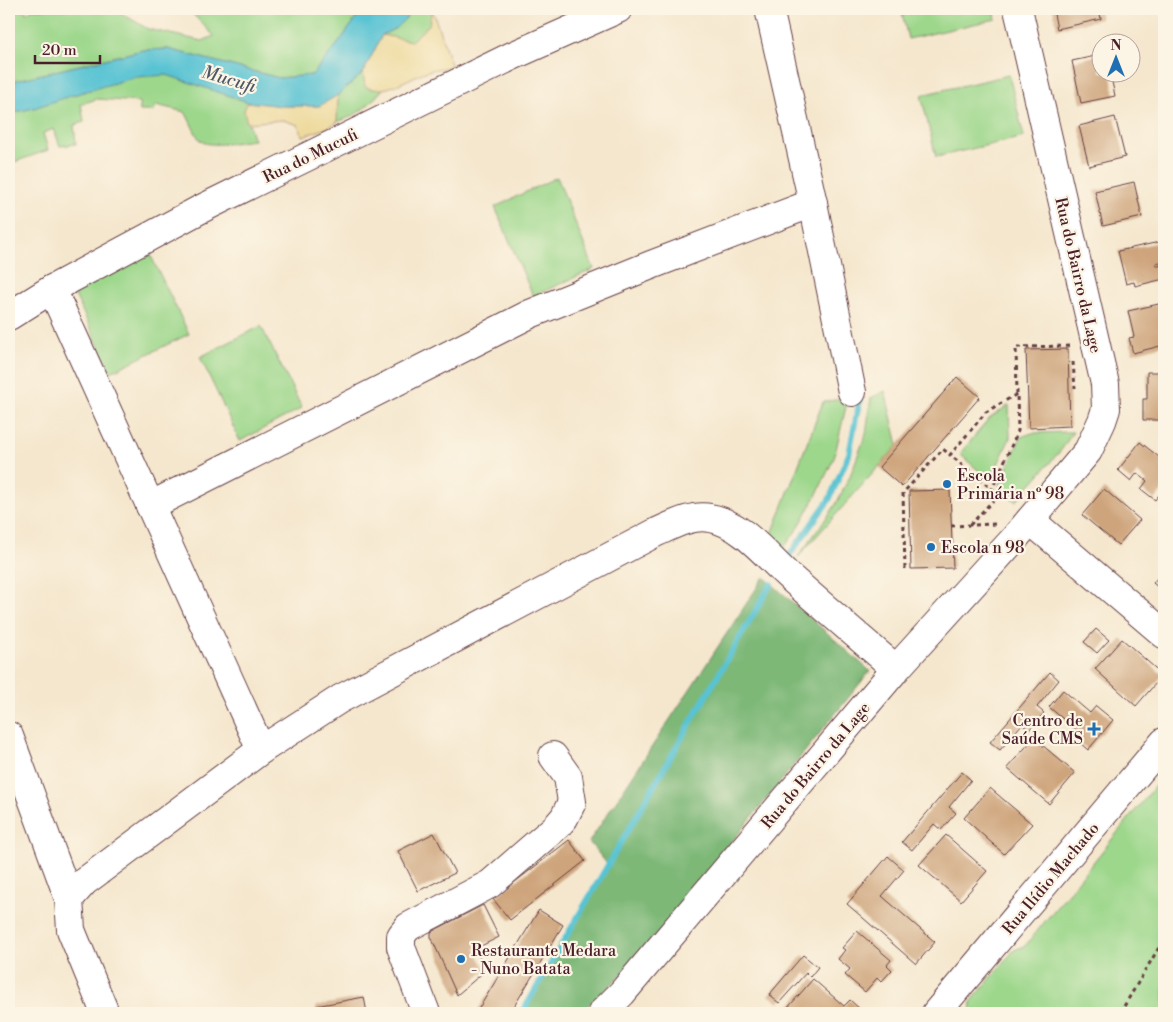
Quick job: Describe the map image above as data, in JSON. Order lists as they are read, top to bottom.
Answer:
{
  "streets": {
    "street": ["Rua do Mucufi", "Rua do Bairro da Lage", "Rua Ilídio Machado"]
  },
  "water": ["Mucufi"],
  "places": {
    "other": ["Escola Primária nº 98", "Escola n 98", "Restaurante Medara - Nuno Batata"],
    "health": ["Centro de Saúde CMS"]
  },
  "scale_bar": "20 m",
  "north": "top"
}
